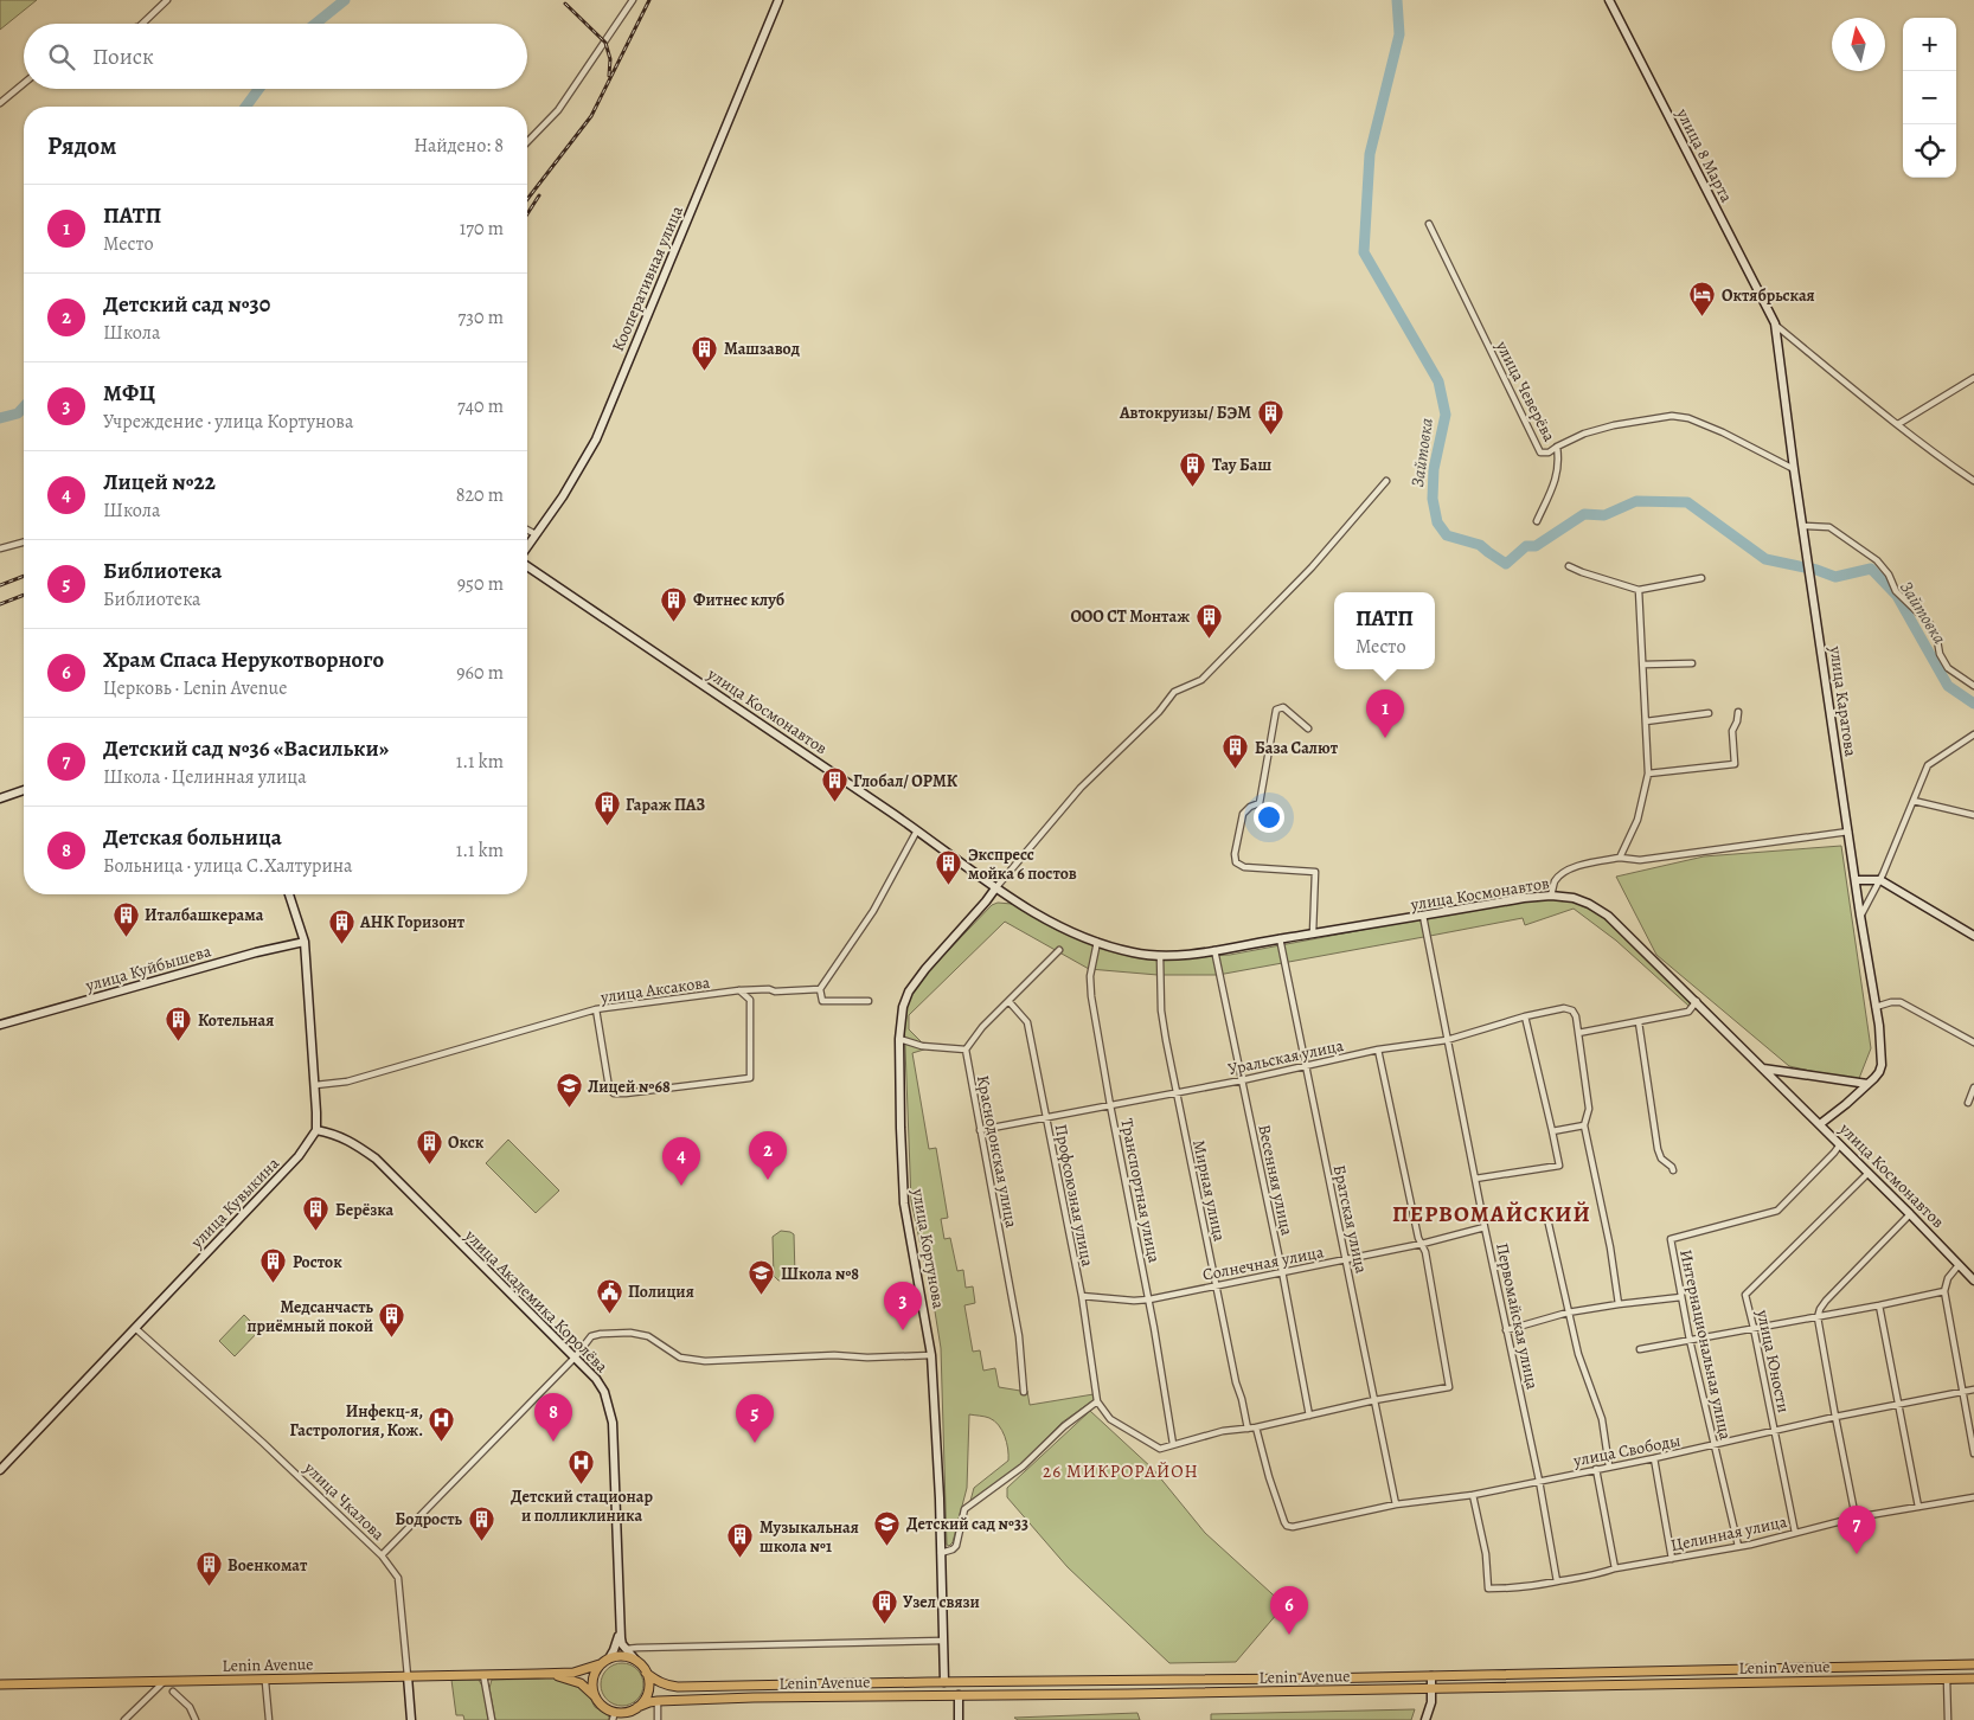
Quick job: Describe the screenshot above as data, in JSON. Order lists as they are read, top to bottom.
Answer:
{
  "streets": {
    "main road": [
      "улица 8 Марта",
      "Кооперативная улица",
      "улица Каратова",
      "улица Космонавтов",
      "улица Куйбышева",
      "улица Кувыкина",
      "улица Кортунова",
      "улица Академика Королёва",
      "улица Чкалова",
      "Lenin Avenue"
    ],
    "street": [
      "улица Чеверёва",
      "улица Аксакова",
      "Уральская улица",
      "Краснодонская улица",
      "Весенняя улица",
      "Транспортная улица",
      "Мирная улица",
      "Профсоюзная улица",
      "Братская улица",
      "Солнечная улица",
      "Первомайская улица",
      "Интернациональная улица",
      "улица Юности",
      "улица Свободы",
      "Целинная улица"
    ]
  },
  "crossings": [
    ["улица 8 Марта", "улица Каратова"],
    ["улица Чеверёва", "улица Каратова"],
    ["улица Каратова", "улица Космонавтов"],
    ["улица Космонавтов", "Весенняя улица"],
    ["улица Космонавтов", "Транспортная улица"],
    ["улица Космонавтов", "Мирная улица"],
    ["улица Космонавтов", "Братская улица"],
    ["улица Космонавтов", "улица Кортунова"],
    ["улица Космонавтов", "Первомайская улица"],
    ["улица Космонавтов", "Интернациональная улица"],
    ["улица Космонавтов", "улица Юности"],
    ["Уральская улица", "Краснодонская улица"],
    ["Уральская улица", "Весенняя улица"],
    ["Уральская улица", "Транспортная улица"],
    ["Уральская улица", "Мирная улица"],
    ["Уральская улица", "Профсоюзная улица"],
    ["Уральская улица", "Братская улица"],
    ["Уральская улица", "Первомайская улица"],
    ["Весенняя улица", "Солнечная улица"],
    ["Транспортная улица", "Солнечная улица"],
    ["Мирная улица", "Солнечная улица"],
    ["Профсоюзная улица", "Солнечная улица"],
    ["улица Кувыкина", "улица Академика Королёва"],
    ["улица Кувыкина", "улица Чкалова"],
    ["Братская улица", "Солнечная улица"],
    ["Братская улица", "улица Свободы"],
    ["улица Кортунова", "Lenin Avenue"],
    ["Солнечная улица", "Первомайская улица"],
    ["улица Академика Королёва", "Lenin Avenue"],
    ["Первомайская улица", "улица Свободы"],
    ["Первомайская улица", "Целинная улица"],
    ["Интернациональная улица", "улица Свободы"],
    ["Интернациональная улица", "Целинная улица"],
    ["улица Юности", "улица Свободы"],
    ["улица Юности", "Целинная улица"],
    ["улица Свободы", "Целинная улица"],
    ["улица Чкалова", "Lenin Avenue"]
  ],
  "districts": ["ПЕРВОМАЙСКИЙ", "26 МИКРОРАЙОН"],
  "water": ["Зайтовка"],
  "places": {
    "hotel": ["Октябрьская"],
    "building": [
      "Машзавод",
      "Автокруизы/ БЭМ",
      "Тау Баш",
      "Фитнес клуб",
      "ООО СТ Монтаж",
      "База Салют",
      "Глобал/ ОРМК",
      "Гараж ПАЗ",
      "Экспресс мойка 6 постов",
      "Италбашкерама",
      "АНК Горизонт",
      "Котельная",
      "Окск",
      "Берёзка",
      "Росток",
      "Медсанчасть приёмный покой",
      "Бодрость",
      "Музыкальная школа №1",
      "Военкомат",
      "Узел связи"
    ],
    "school or university": ["Лицей №68", "Школа №8", "Детский сад №33"],
    "public building": ["Полиция"],
    "hospital": ["Инфекц-я, Гастрология, Кож.", "Детский стационар и полликлиника"]
  },
  "north": "top",
  "page": {
    "map_buttons": ["+", "−"],
    "search": "Поиск",
    "heading": ["Рядом", "Найдено: 8"],
    "list": [
      {
        "mark": "1",
        "name": "ПАТП",
        "note": "Место",
        "value": "170 m"
      },
      {
        "mark": "2",
        "name": "Детский сад №30",
        "note": "Школа",
        "value": "730 m"
      },
      {
        "mark": "3",
        "name": "МФЦ",
        "note": "Учреждение · улица Кортунова",
        "value": "740 m"
      },
      {
        "mark": "4",
        "name": "Лицей №22",
        "note": "Школа",
        "value": "820 m"
      },
      {
        "mark": "5",
        "name": "Библиотека",
        "note": "Библиотека",
        "value": "950 m"
      },
      {
        "mark": "6",
        "name": "Храм Спаса Нерукотворного",
        "note": "Церковь · Lenin Avenue",
        "value": "960 m"
      },
      {
        "mark": "7",
        "name": "Детский сад №36 «Васильки»",
        "note": "Школа · Целинная улица",
        "value": "1.1 km"
      },
      {
        "mark": "8",
        "name": "Детская больница",
        "note": "Больница · улица С.Халтурина",
        "value": "1.1 km"
      }
    ],
    "popup": ["ПАТП", "Место"],
    "pins": [
      "1",
      "2",
      "4",
      "3",
      "8",
      "5",
      "7",
      "6"
    ]
  }
}
